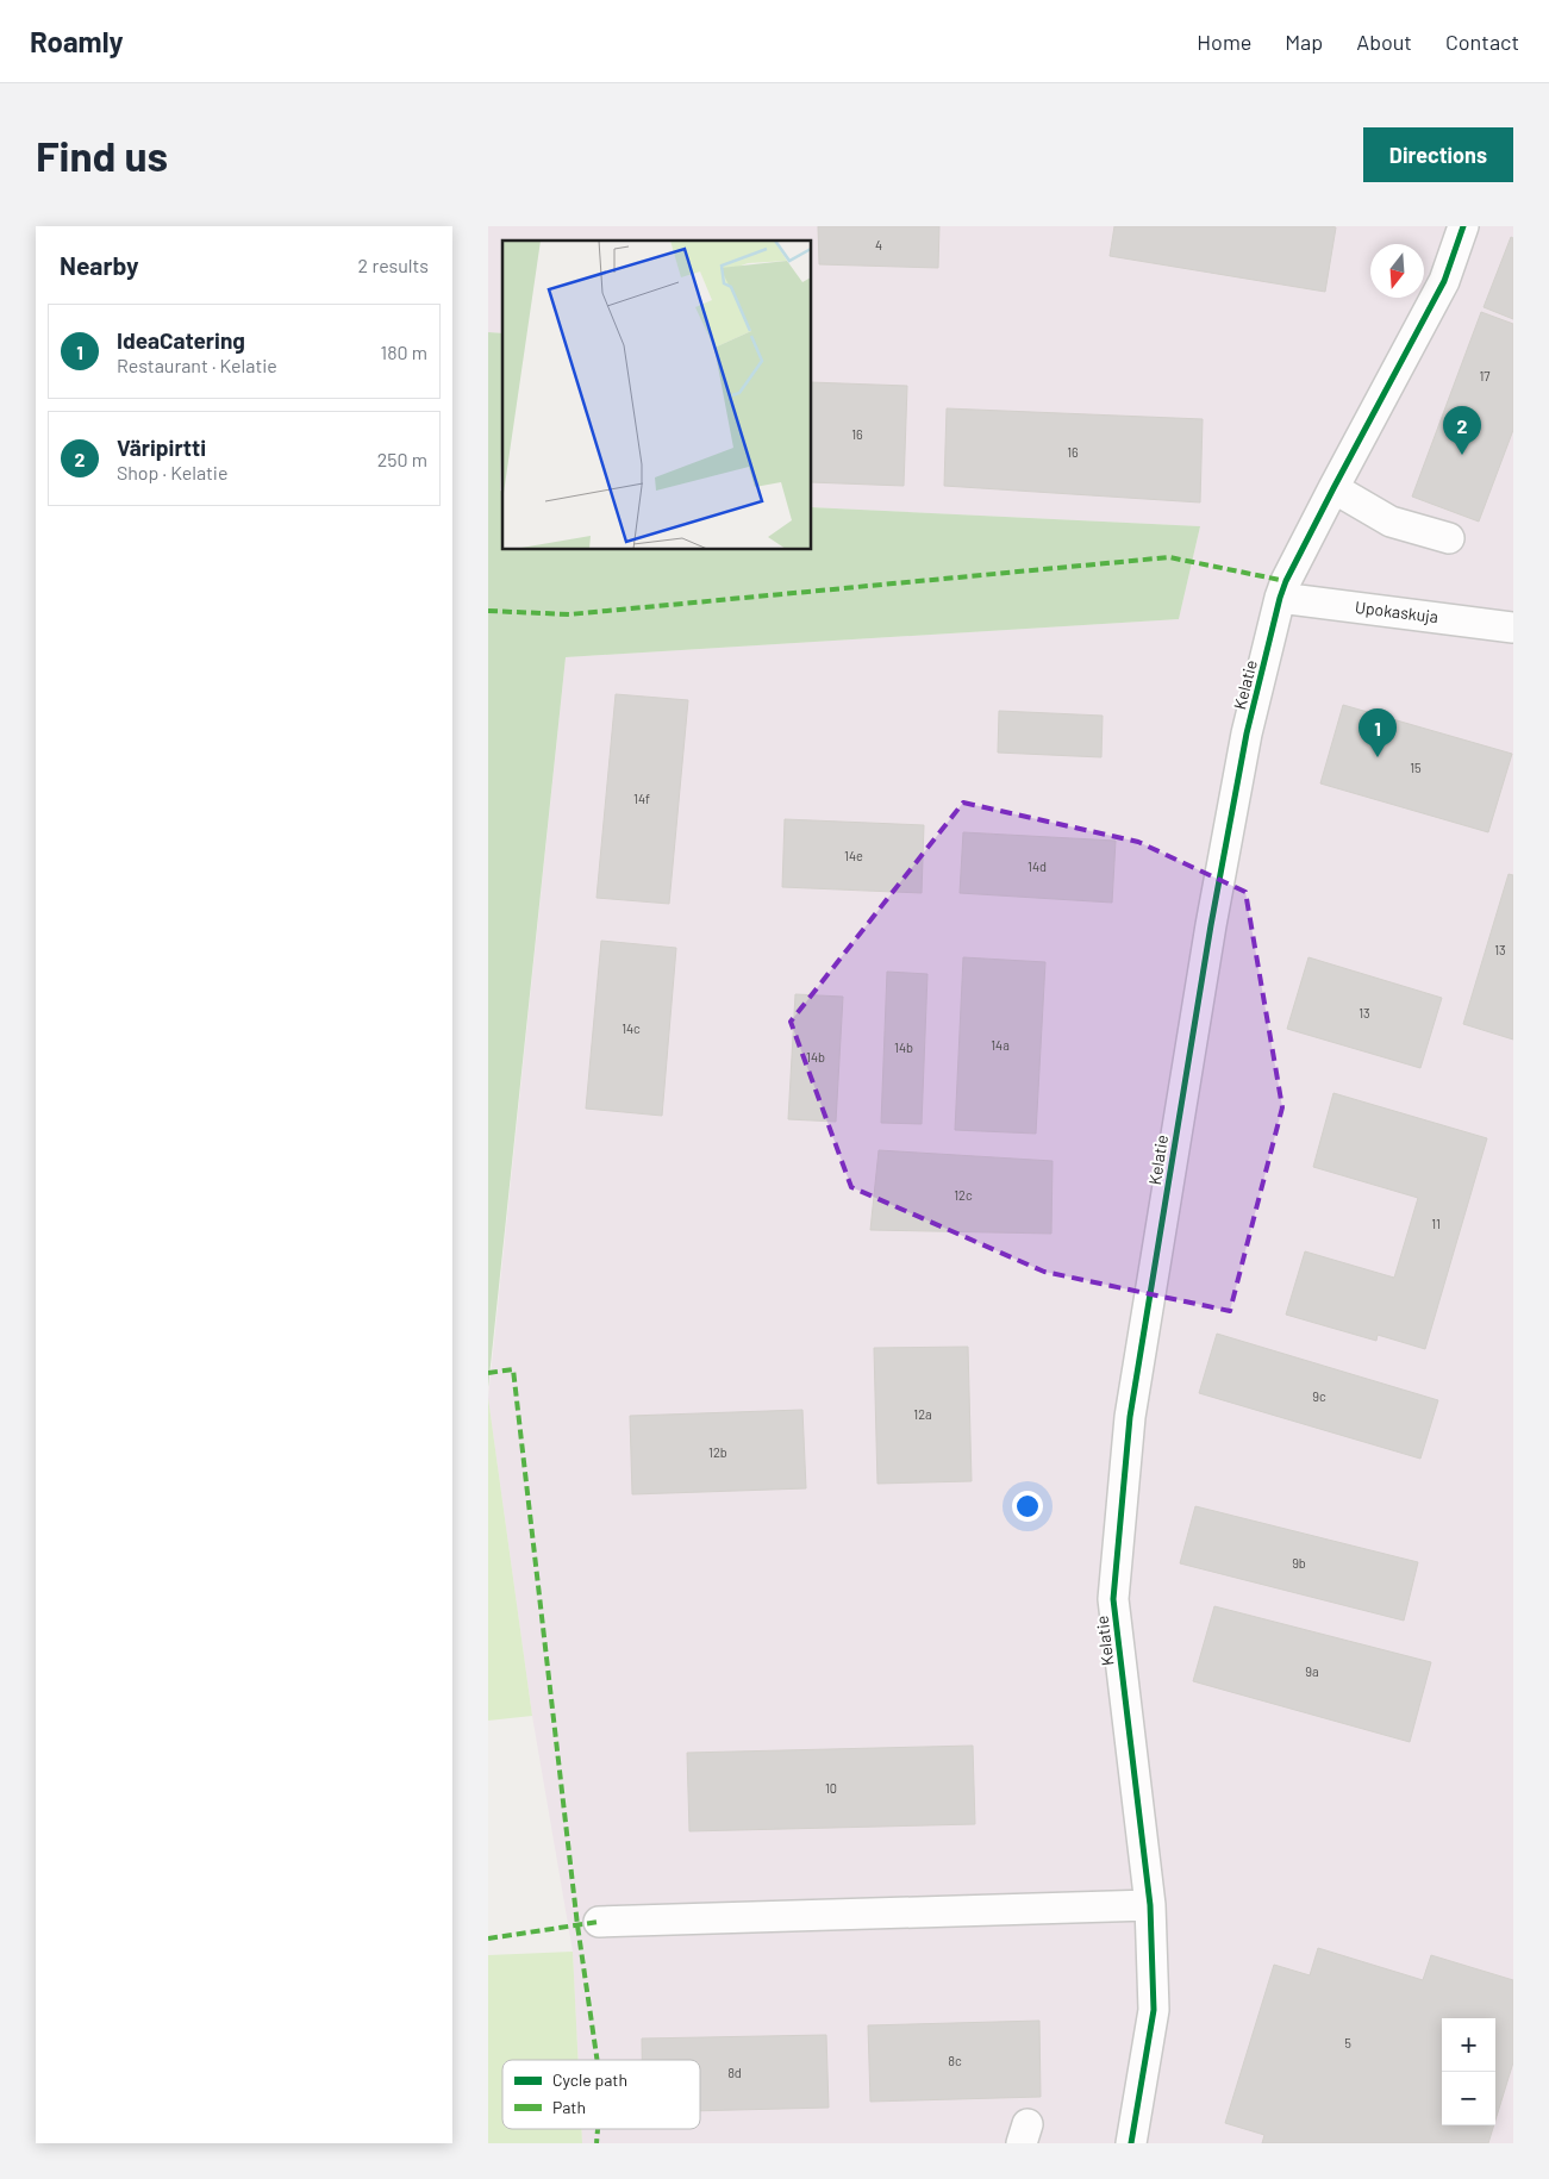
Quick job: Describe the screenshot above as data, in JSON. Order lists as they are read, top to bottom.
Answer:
{
  "streets": {
    "street": ["Upokaskuja", "Kelatie"]
  },
  "crossings": [
    ["Upokaskuja", "Kelatie"]
  ],
  "house_numbers": [
    "4",
    "17",
    "16",
    "16",
    "15",
    "14f",
    "14e",
    "14d",
    "13",
    "13",
    "14c",
    "14a",
    "14b",
    "14b",
    "12c",
    "11",
    "9c",
    "12a",
    "12b",
    "9b",
    "9a",
    "10",
    "5",
    "8c",
    "8d"
  ],
  "legend": ["Cycle path", "Path"],
  "north": "bottom",
  "page": {
    "header": "Roamly",
    "nav": [
      "Home",
      "Map",
      "About",
      "Contact"
    ],
    "buttons": "Directions",
    "title": "Find us",
    "heading": ["Nearby", "2 results"],
    "list": [
      {
        "mark": "1",
        "name": "IdeaCatering",
        "note": "Restaurant · Kelatie",
        "value": "180 m"
      },
      {
        "mark": "2",
        "name": "Väripirtti",
        "note": "Shop · Kelatie",
        "value": "250 m"
      }
    ],
    "pins": ["2", "1"],
    "map_buttons": ["+", "−"]
  }
}
